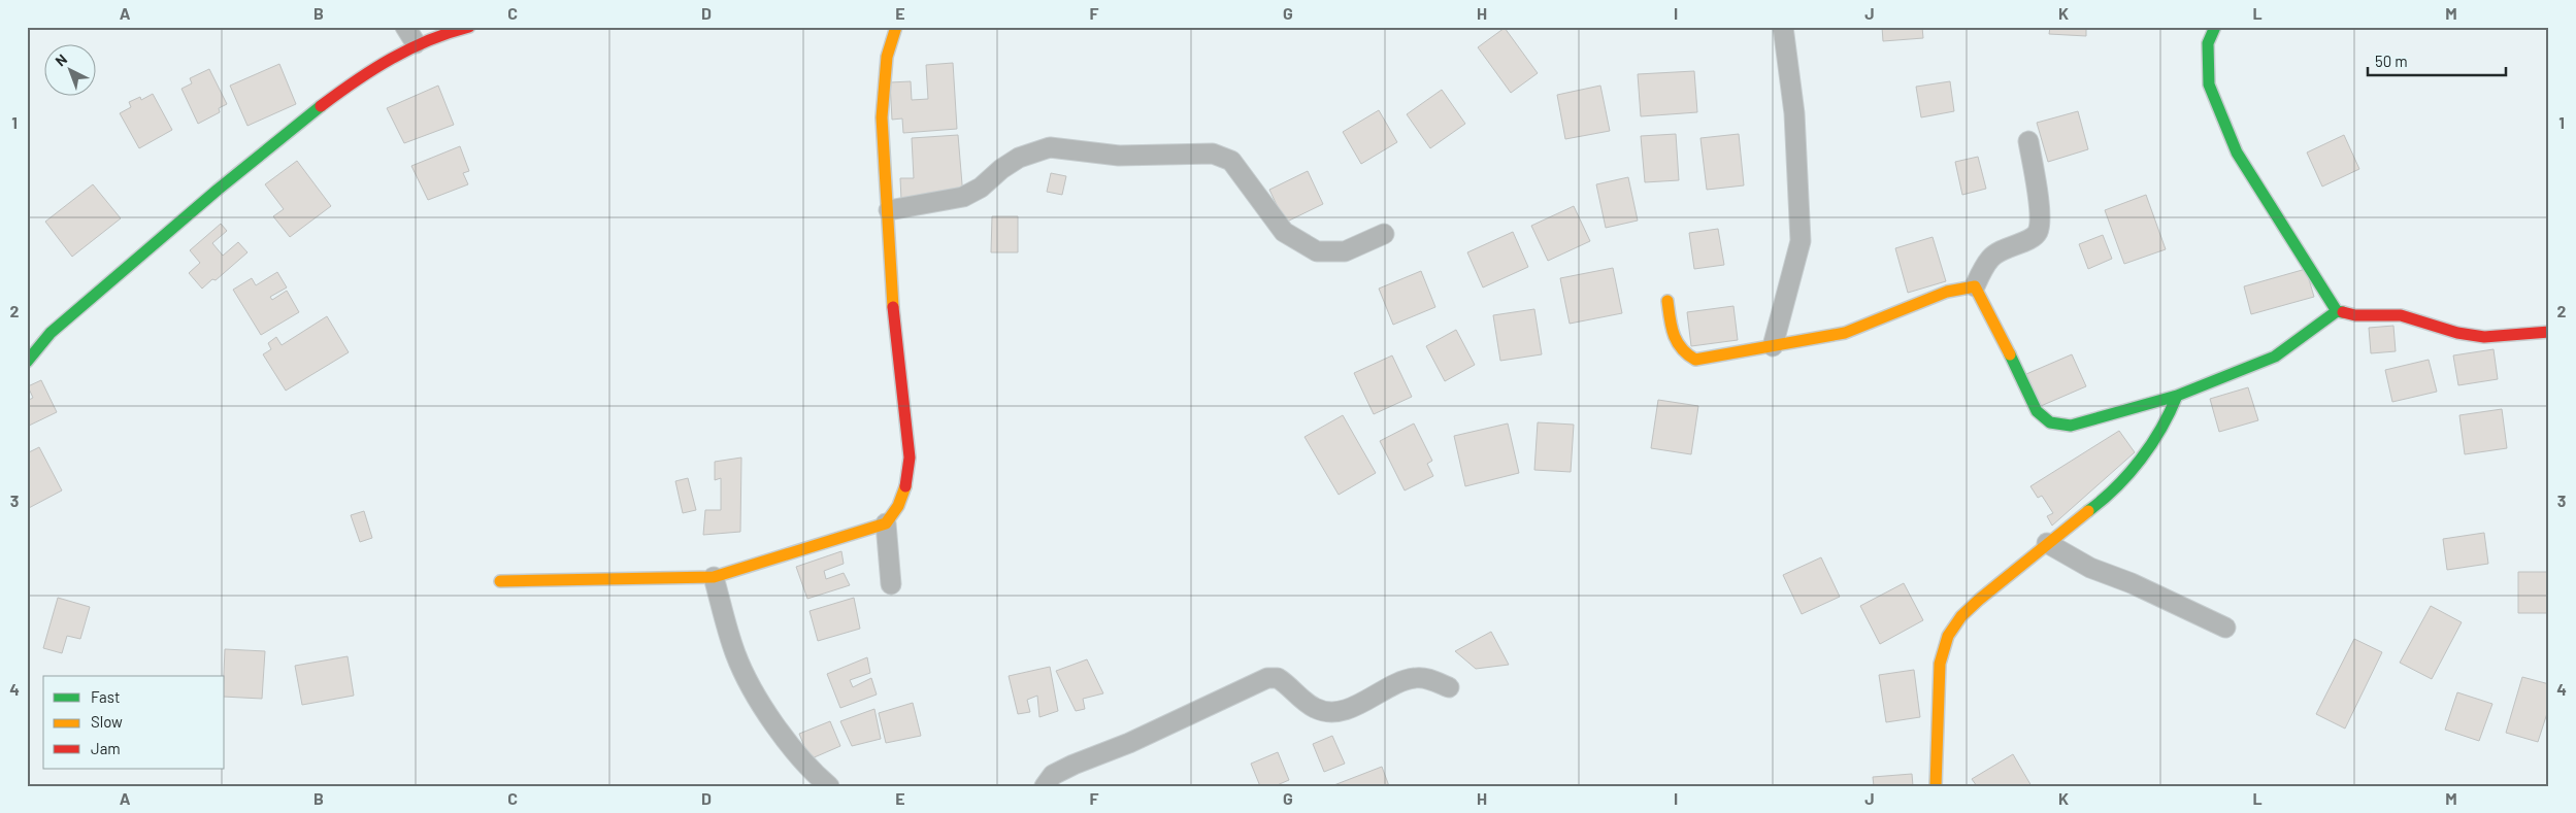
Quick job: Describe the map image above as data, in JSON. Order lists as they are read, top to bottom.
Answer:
{
  "legend": ["Fast", "Slow", "Jam"],
  "scale_bar": "50 m",
  "north": "top left",
  "grid": {
    "columns": [
      "A",
      "B",
      "C",
      "D",
      "E",
      "F",
      "G",
      "H",
      "I",
      "J",
      "K",
      "L",
      "M"
    ],
    "rows": [
      "1",
      "2",
      "3",
      "4"
    ]
  }
}
